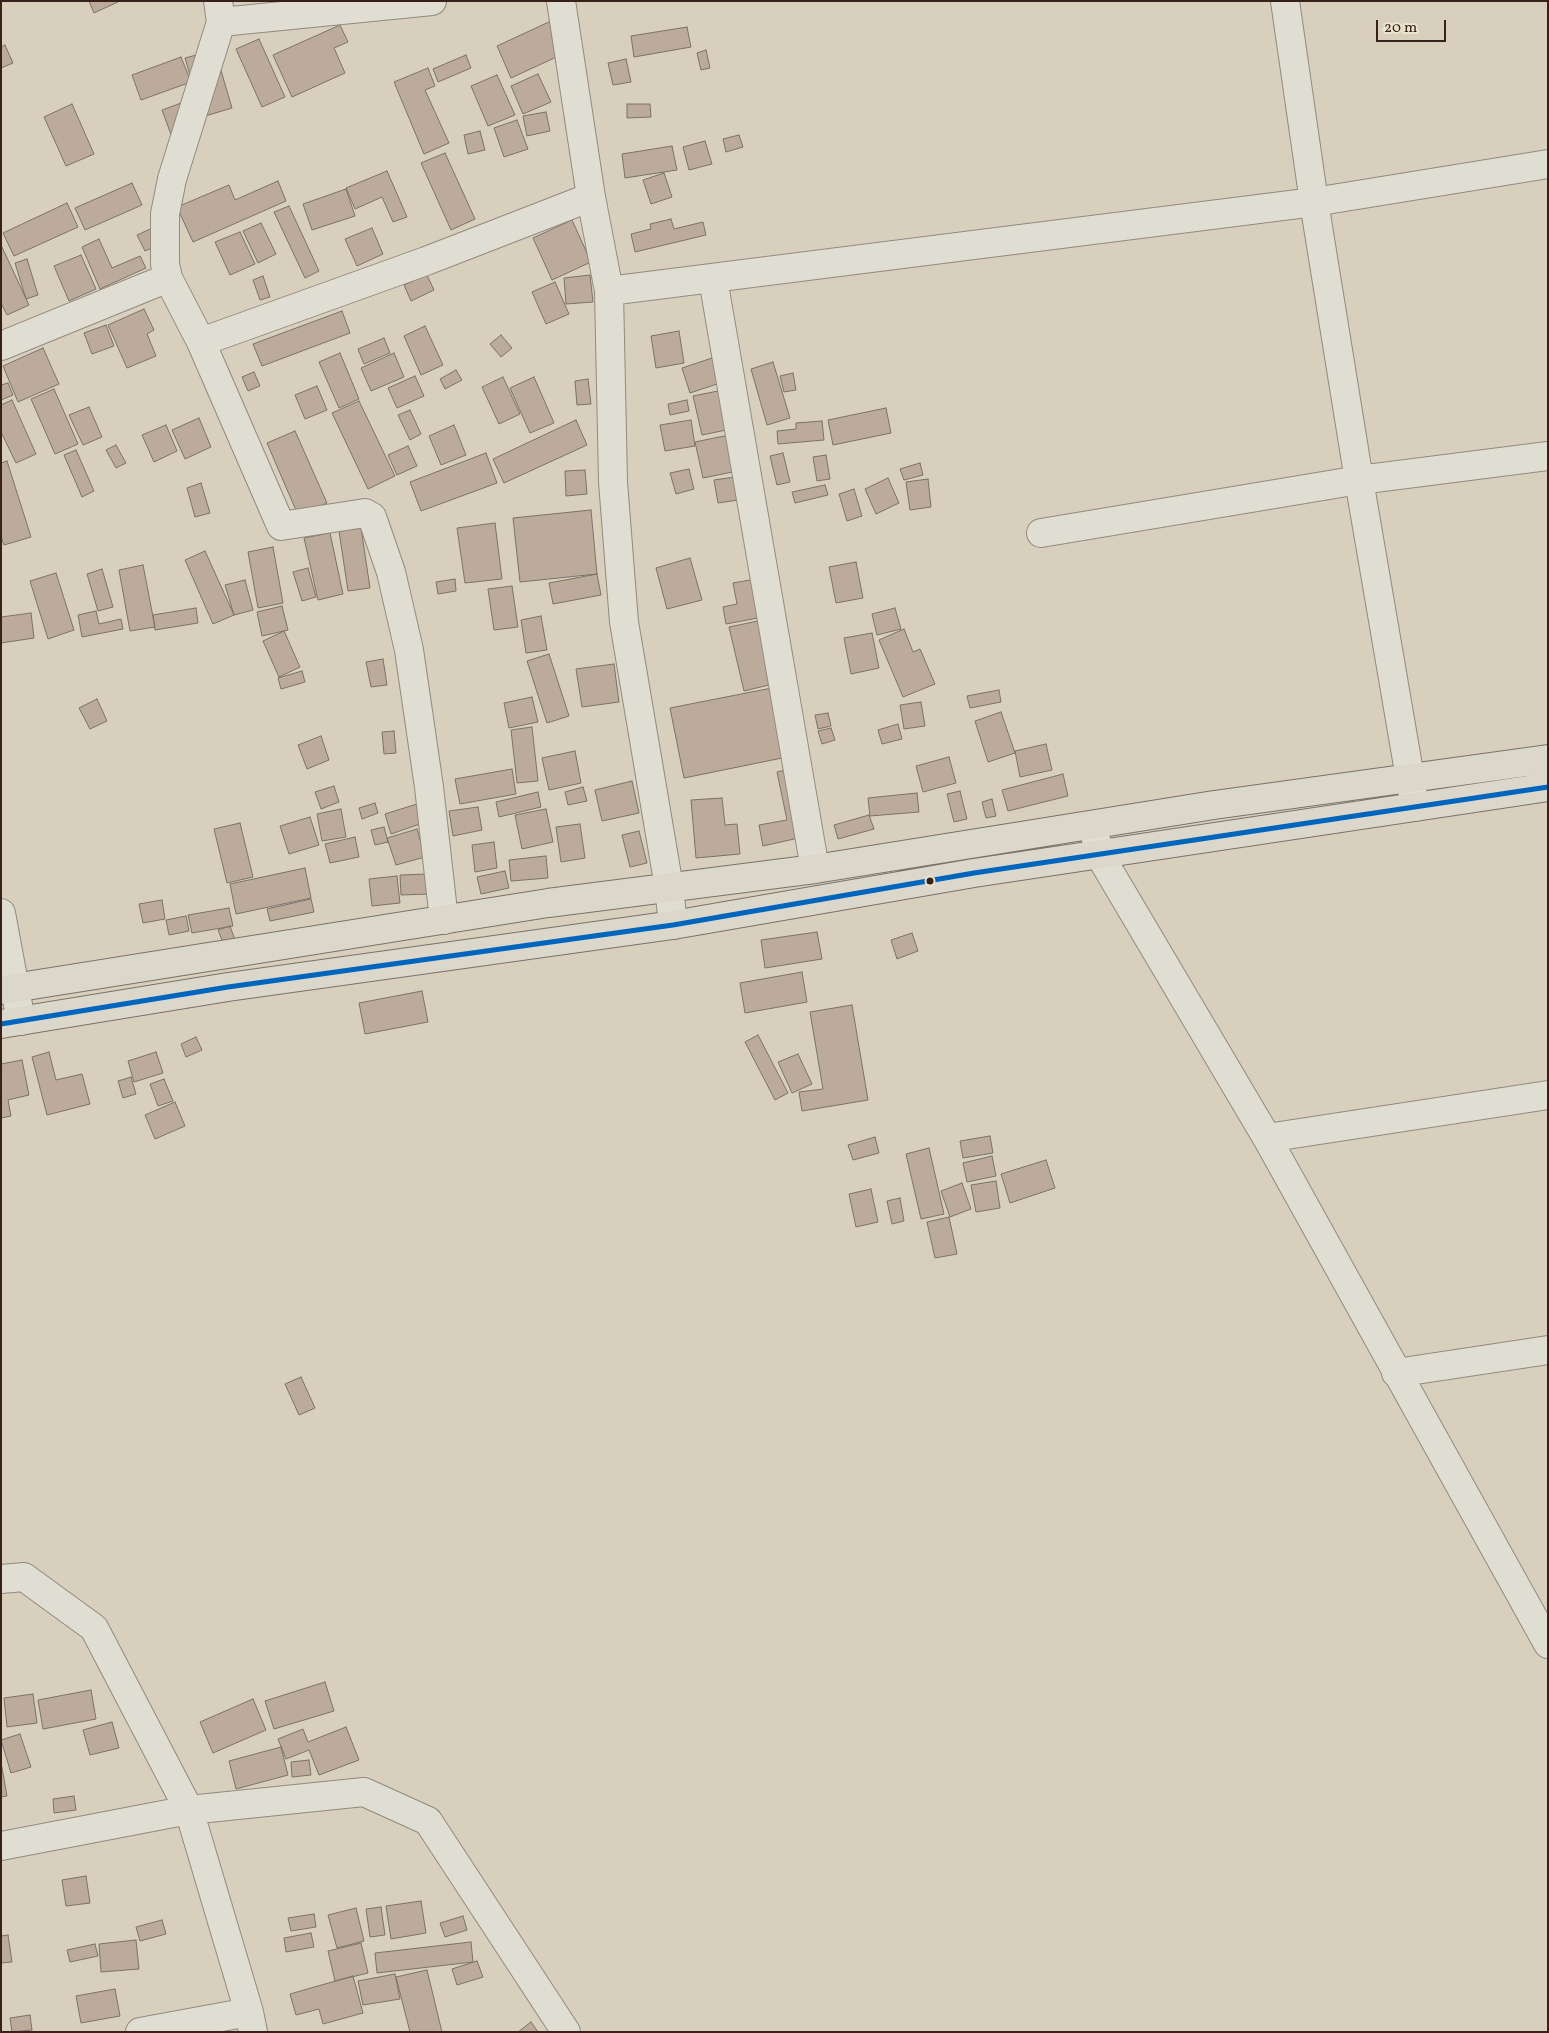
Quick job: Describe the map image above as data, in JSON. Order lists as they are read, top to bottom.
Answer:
{
  "scale_bar": "20 m"
}
